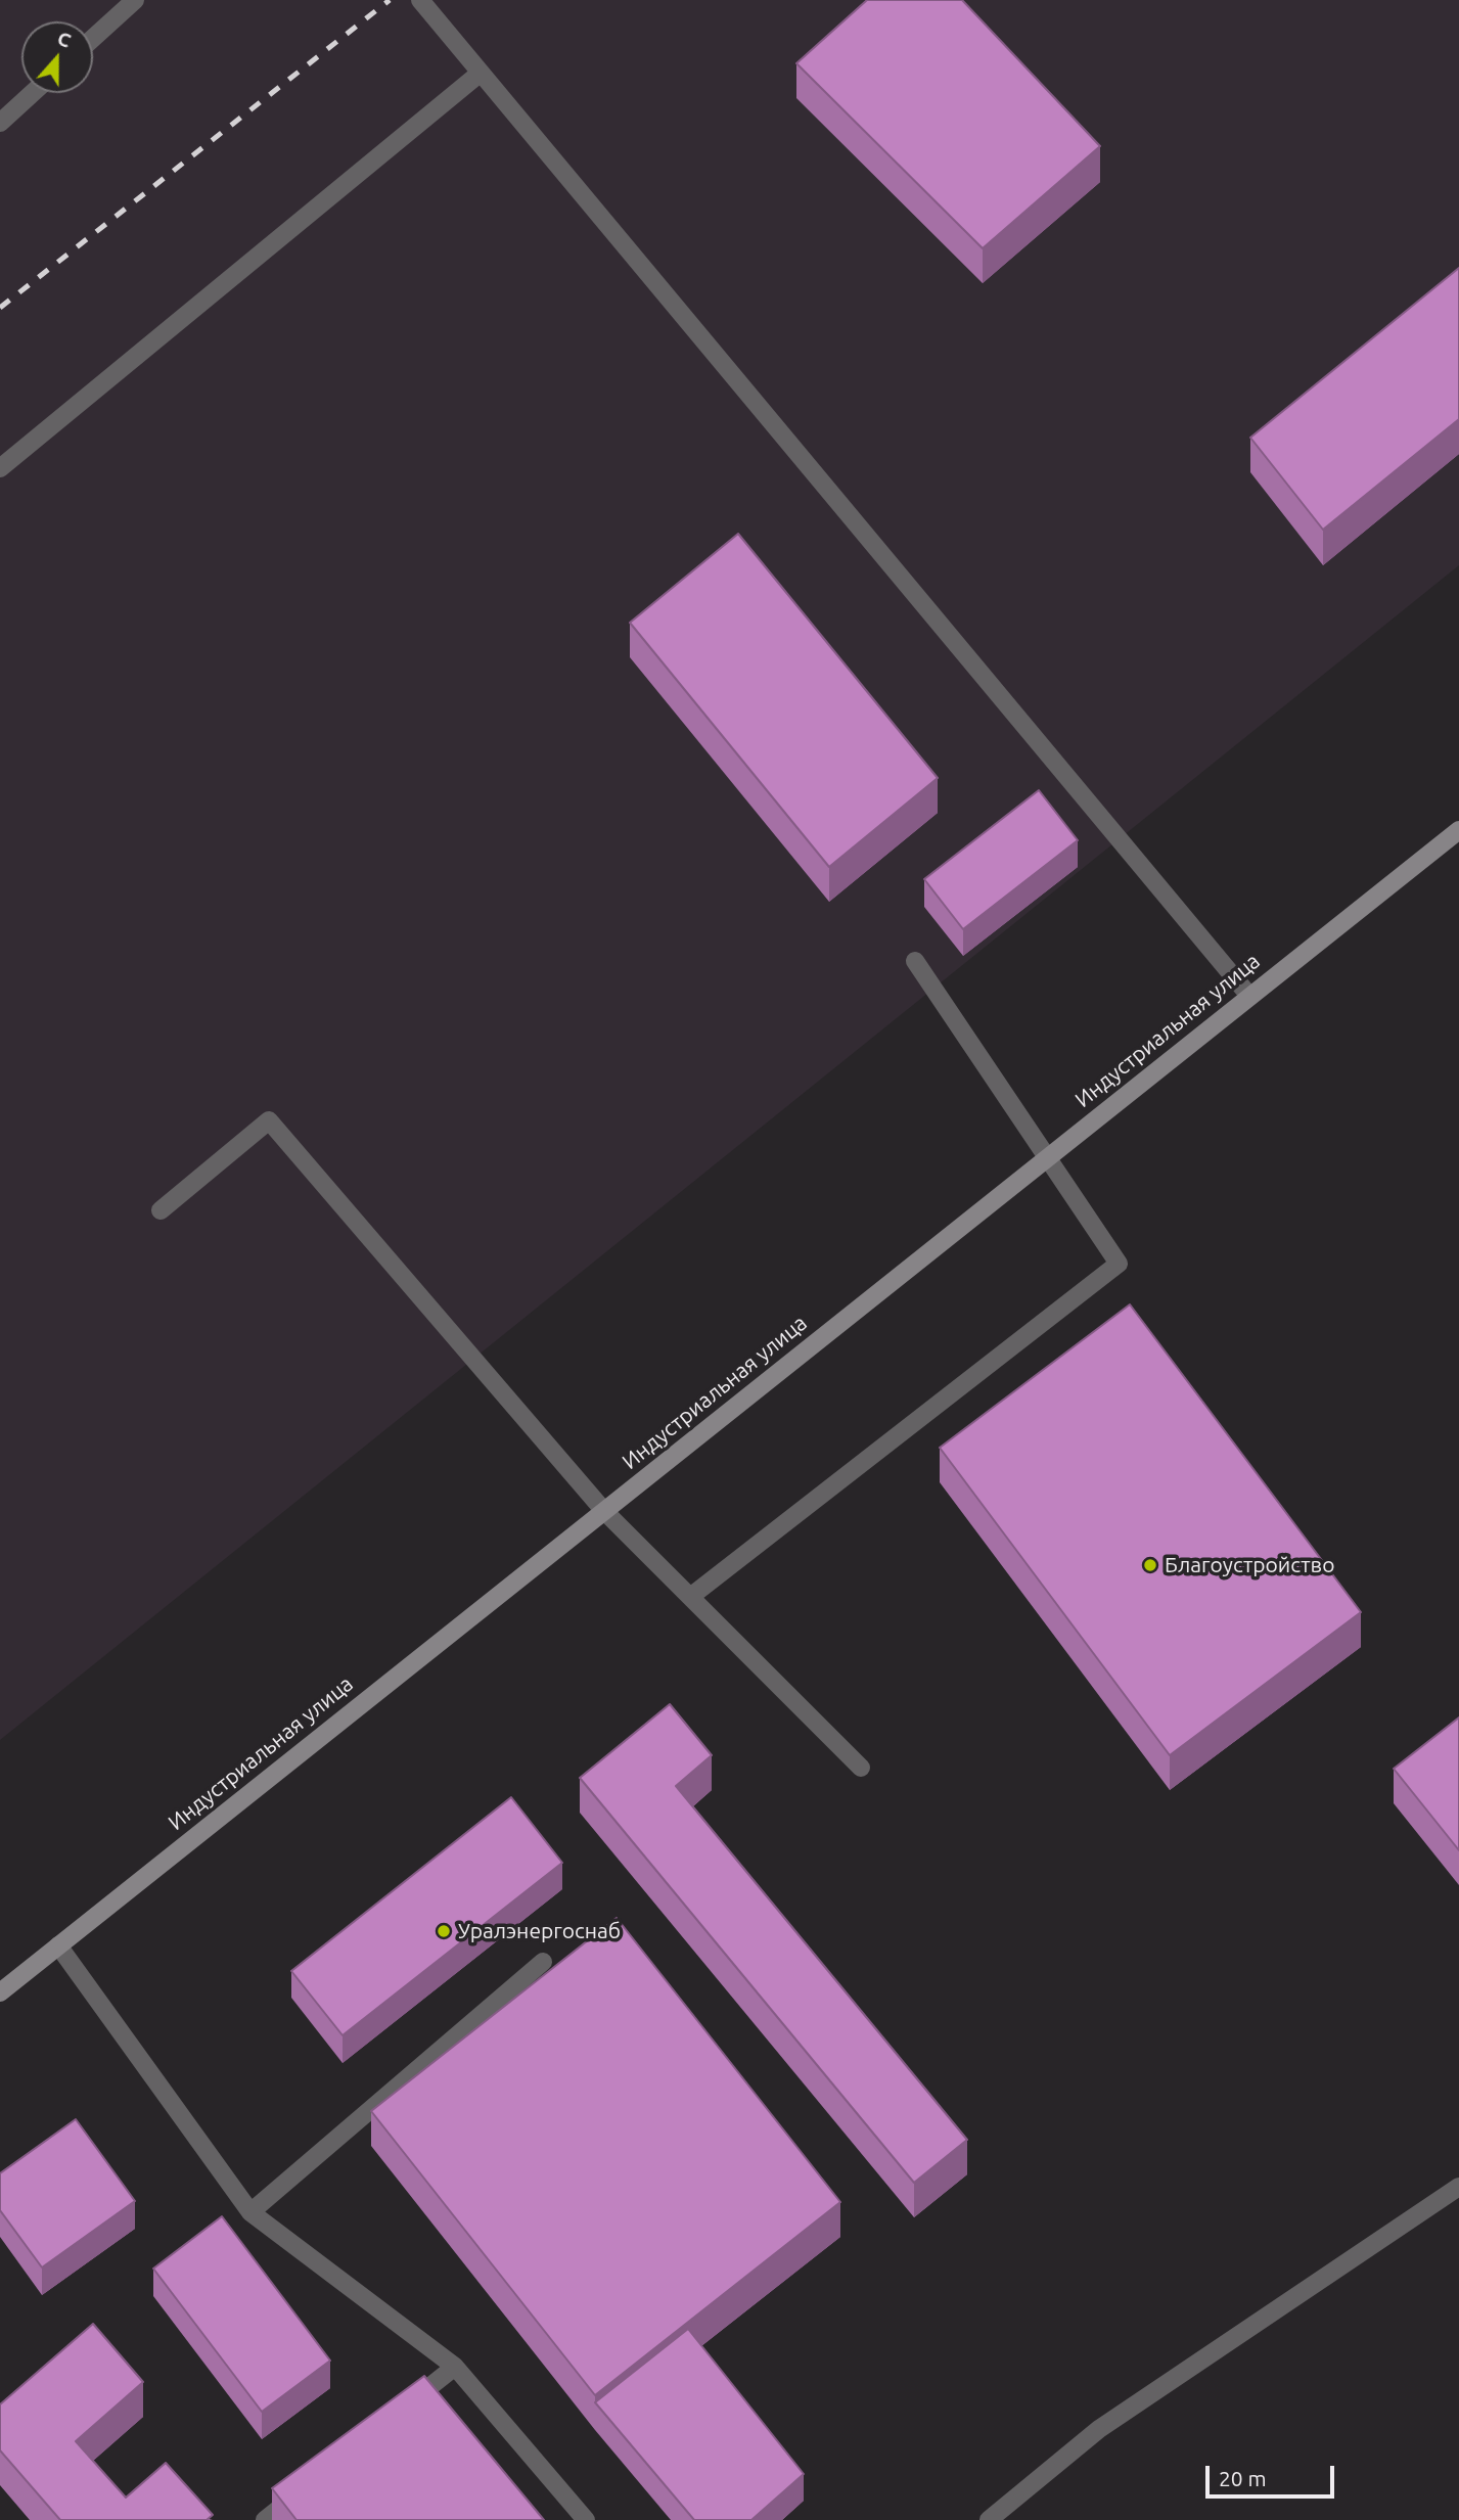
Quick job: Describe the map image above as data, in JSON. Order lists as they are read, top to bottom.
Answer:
{
  "streets": {
    "main road": ["Индустриальная улица"]
  },
  "places": ["Благоустройство", "Уралэнергоснаб"],
  "scale_bar": "20 m",
  "north": "top"
}
